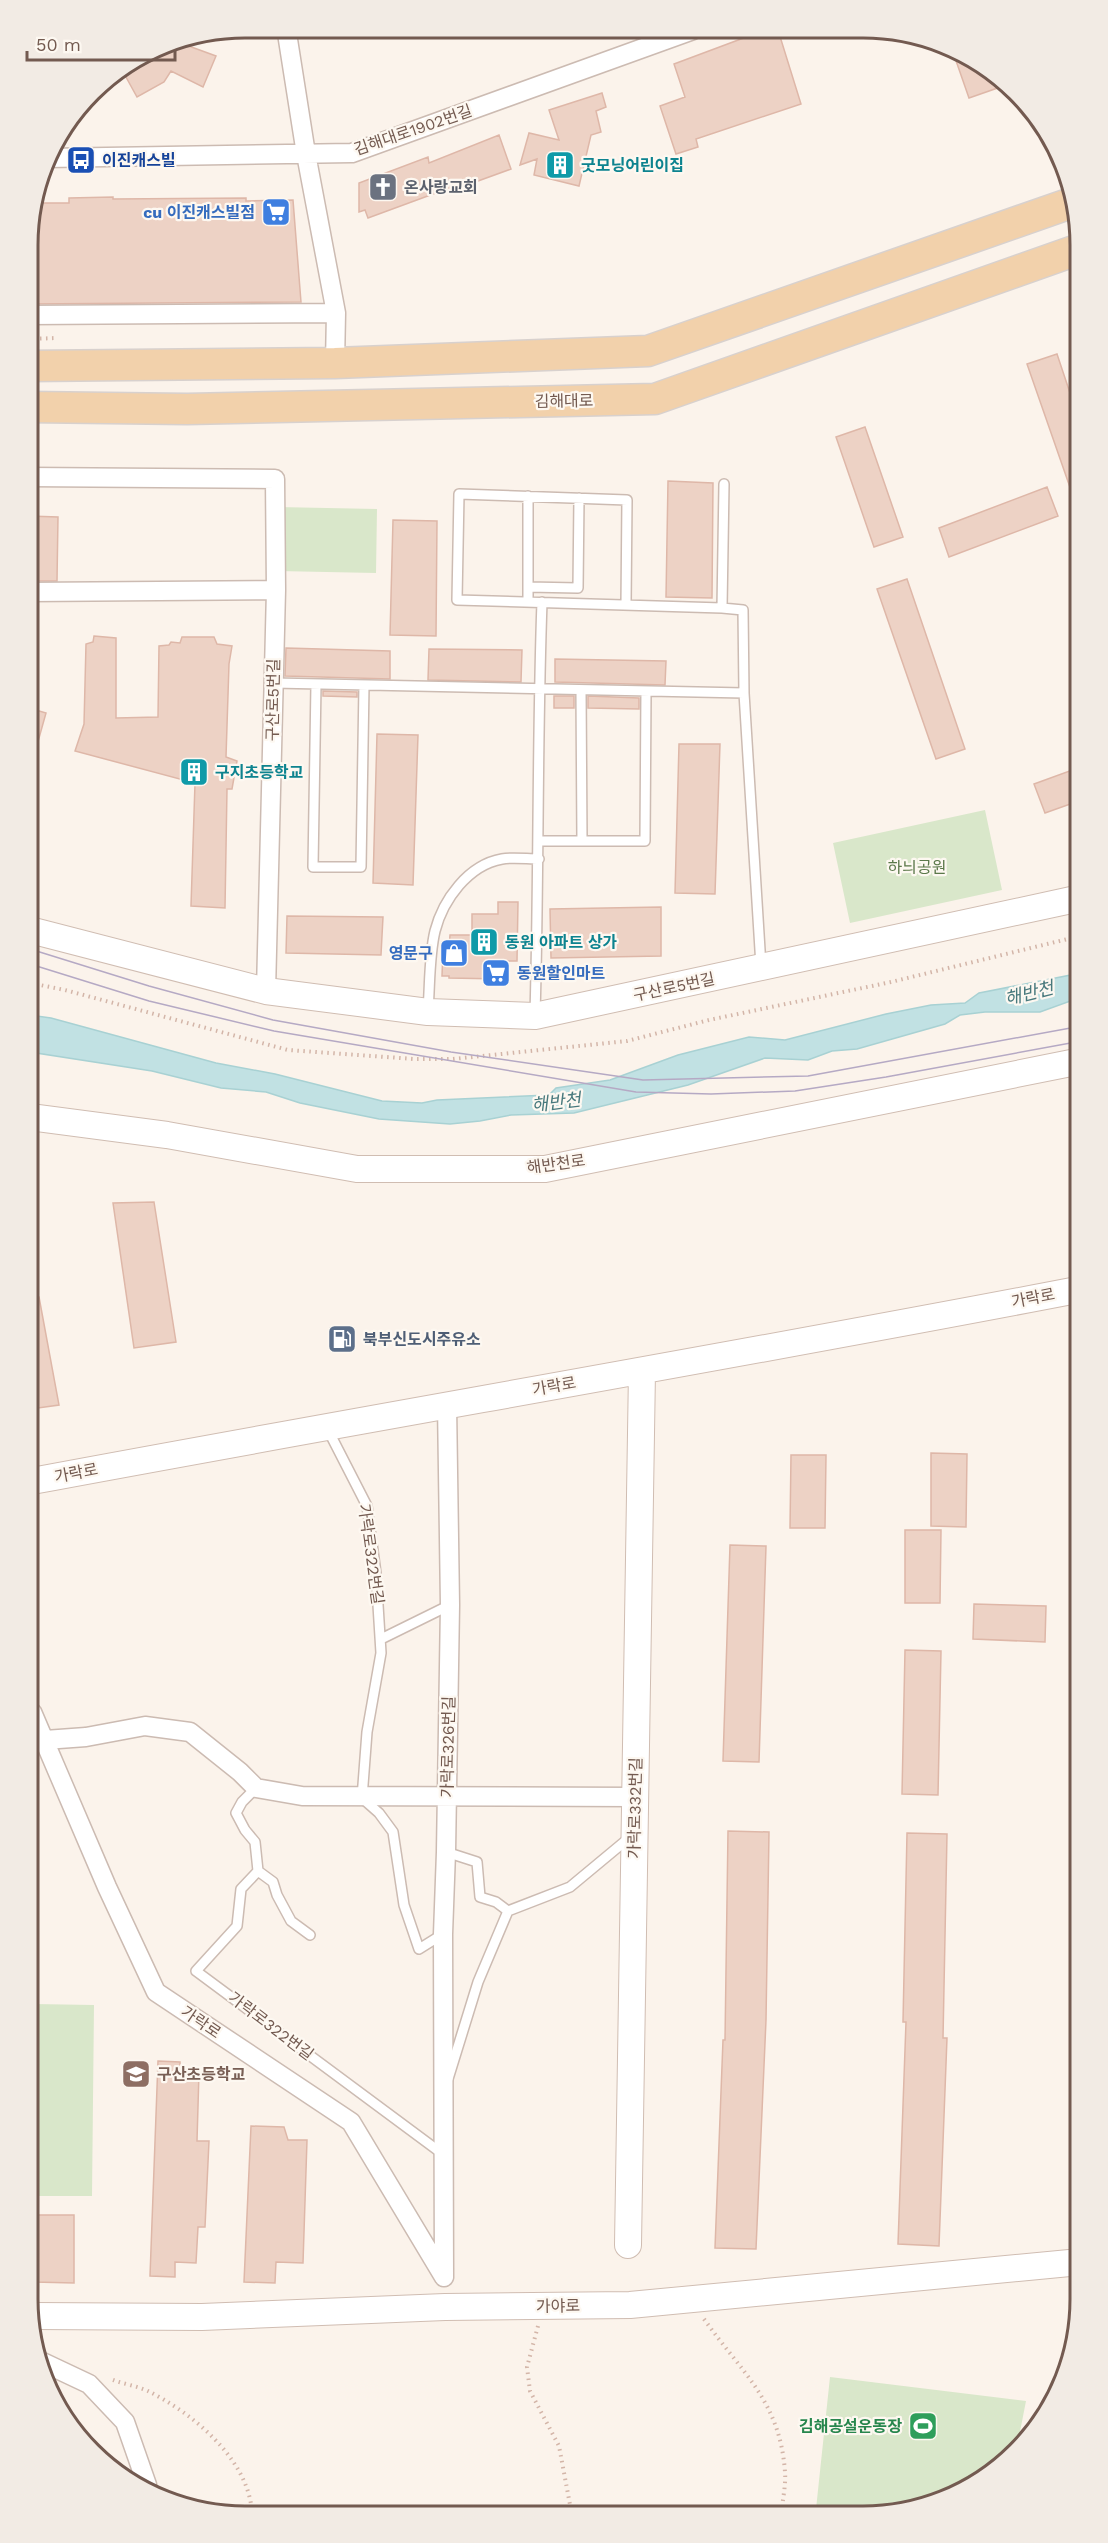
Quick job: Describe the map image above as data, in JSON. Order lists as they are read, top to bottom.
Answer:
{
  "streets": {
    "main road": ["김해대로"],
    "street": [
      "김해대로1902번길",
      "구산로5번길",
      "해반천로",
      "가락로",
      "가락로326번길",
      "가락로332번길",
      "가야로"
    ],
    "lane": ["가락로322번길"]
  },
  "crossings": [
    ["가락로", "가락로322번길"],
    ["가락로", "가락로326번길"],
    ["가락로", "가락로332번길"],
    ["가락로322번길", "가락로326번길"]
  ],
  "water": ["해반천"],
  "parks": ["하늬공원"],
  "places": {
    "bus stop": ["이진캐스빌"],
    "building": ["굿모닝어린이집", "구지초등학교", "동원 아파트 상가"],
    "church": ["온사랑교회"],
    "supermarket": ["cu 이진캐스빌점", "동원할인마트"],
    "shop": ["영문구"],
    "fuel station": ["북부신도시주유소"],
    "school or university": ["구산초등학교"],
    "sports": ["김해공설운동장"]
  },
  "scale_bar": "50 m"
}
